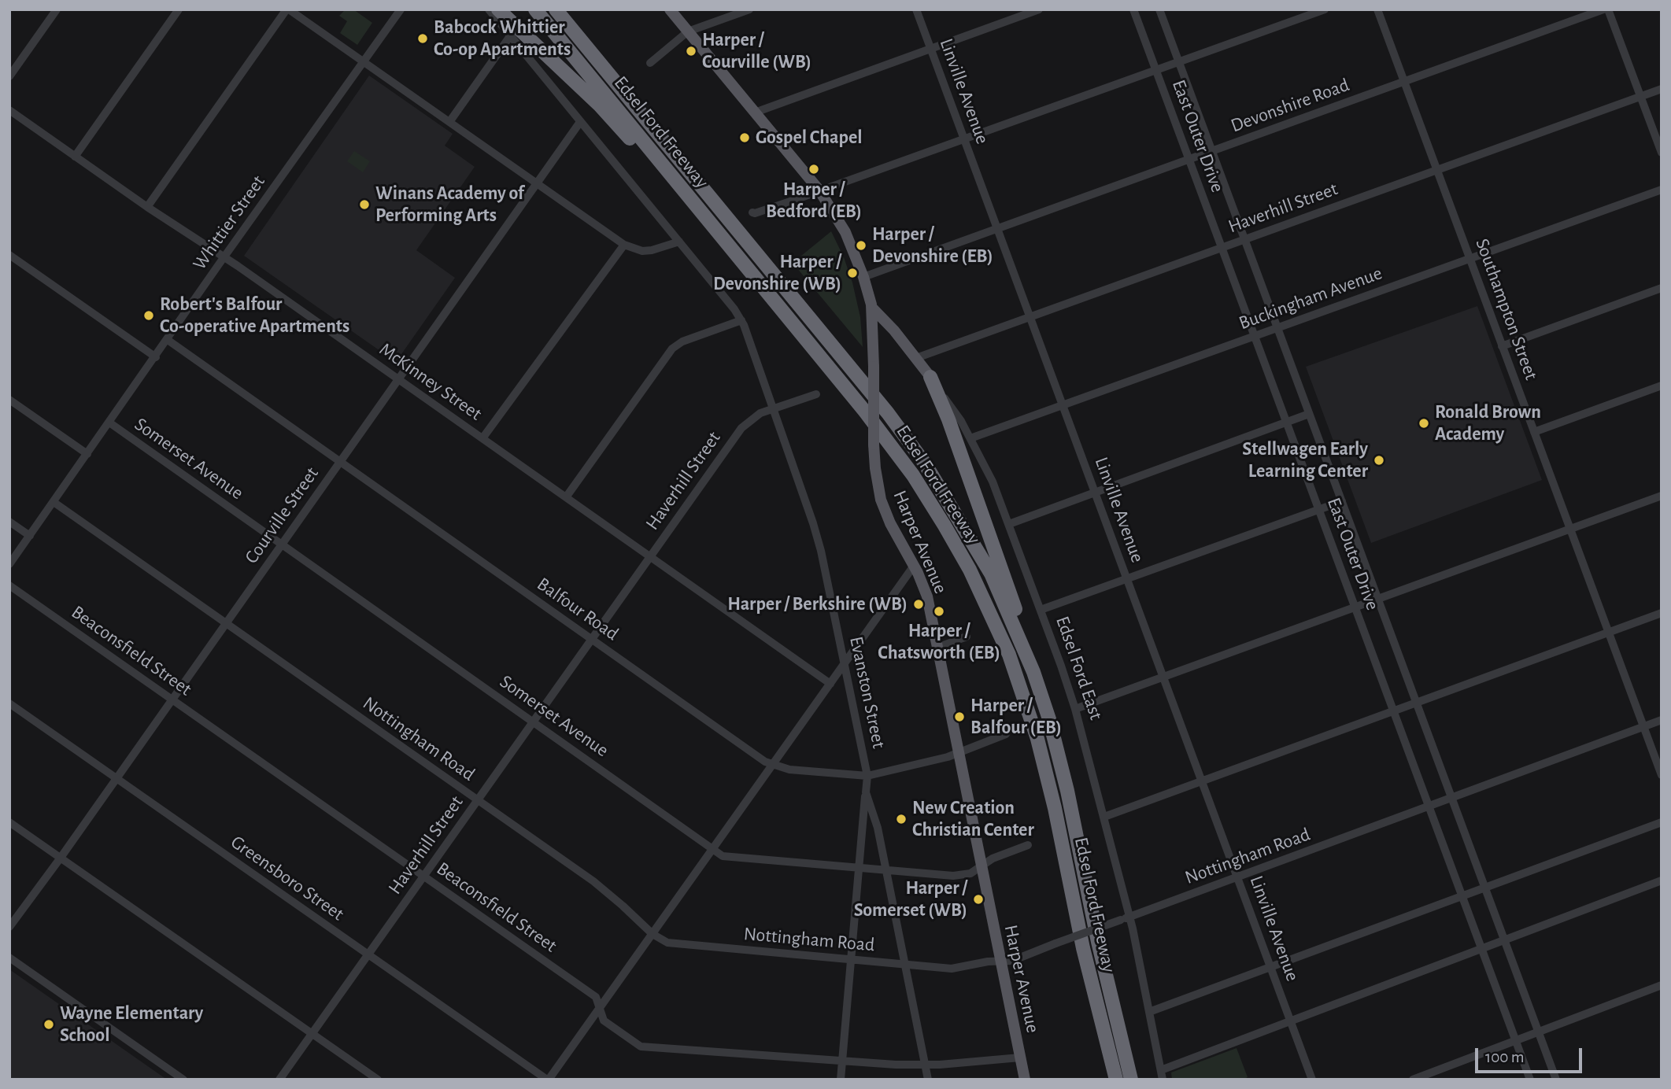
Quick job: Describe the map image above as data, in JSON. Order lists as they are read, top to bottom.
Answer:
{
  "streets": {
    "highway": ["Edsel Ford Freeway"],
    "main road": ["Harper Avenue", "Edsel Ford East"],
    "street": [
      "Linville Avenue",
      "Devonshire Road",
      "East Outer Drive",
      "Haverhill Street",
      "Whittier Street",
      "Buckingham Avenue",
      "Southampton Street",
      "McKinney Street",
      "Somerset Avenue",
      "Courville Street",
      "Balfour Road",
      "Beaconsfield Street",
      "Evanston Street",
      "Nottingham Road",
      "Greensboro Street"
    ]
  },
  "crossings": [
    ["Linville Avenue", "Devonshire Road"],
    ["Linville Avenue", "Haverhill Street"],
    ["Linville Avenue", "Buckingham Avenue"],
    ["Linville Avenue", "Nottingham Road"],
    ["Devonshire Road", "East Outer Drive"],
    ["Devonshire Road", "Southampton Street"],
    ["Devonshire Road", "Harper Avenue"],
    ["East Outer Drive", "Haverhill Street"],
    ["East Outer Drive", "Buckingham Avenue"],
    ["East Outer Drive", "Nottingham Road"],
    ["Haverhill Street", "Southampton Street"],
    ["Haverhill Street", "McKinney Street"],
    ["Haverhill Street", "Somerset Avenue"],
    ["Haverhill Street", "Balfour Road"],
    ["Haverhill Street", "Beaconsfield Street"],
    ["Haverhill Street", "Edsel Ford East"],
    ["Haverhill Street", "Evanston Street"],
    ["Haverhill Street", "Nottingham Road"],
    ["Haverhill Street", "Greensboro Street"],
    ["Whittier Street", "McKinney Street"],
    ["Whittier Street", "Somerset Avenue"],
    ["Whittier Street", "Balfour Road"],
    ["Whittier Street", "Nottingham Road"],
    ["Buckingham Avenue", "Southampton Street"],
    ["Buckingham Avenue", "Edsel Ford East"],
    ["Southampton Street", "Nottingham Road"],
    ["McKinney Street", "Courville Street"],
    ["Somerset Avenue", "Courville Street"],
    ["Somerset Avenue", "Harper Avenue"],
    ["Somerset Avenue", "Evanston Street"],
    ["Courville Street", "Balfour Road"],
    ["Courville Street", "Beaconsfield Street"],
    ["Courville Street", "Evanston Street"],
    ["Courville Street", "Nottingham Road"],
    ["Courville Street", "Greensboro Street"],
    ["Harper Avenue", "Balfour Road"],
    ["Harper Avenue", "Beaconsfield Street"],
    ["Harper Avenue", "Edsel Ford East"],
    ["Harper Avenue", "Nottingham Road"],
    ["Balfour Road", "Evanston Street"],
    ["Beaconsfield Street", "Evanston Street"],
    ["Edsel Ford East", "Nottingham Road"],
    ["Evanston Street", "Nottingham Road"]
  ],
  "places": [
    "Babcock Whittier Co-op Apartments",
    "Harper / Courville (WB)",
    "Gospel Chapel",
    "Harper / Bedford (EB)",
    "Winans Academy of Performing Arts",
    "Harper / Devonshire (EB)",
    "Harper / Devonshire (WB)",
    "Robert's Balfour Co-operative Apartments",
    "Ronald Brown Academy",
    "Stellwagen Early Learning Center",
    "Harper / Berkshire (WB)",
    "Harper / Chatsworth (EB)",
    "Harper / Balfour (EB)",
    "New Creation Christian Center",
    "Harper / Somerset (WB)",
    "Wayne Elementary School"
  ],
  "scale_bar": "100 m"
}
